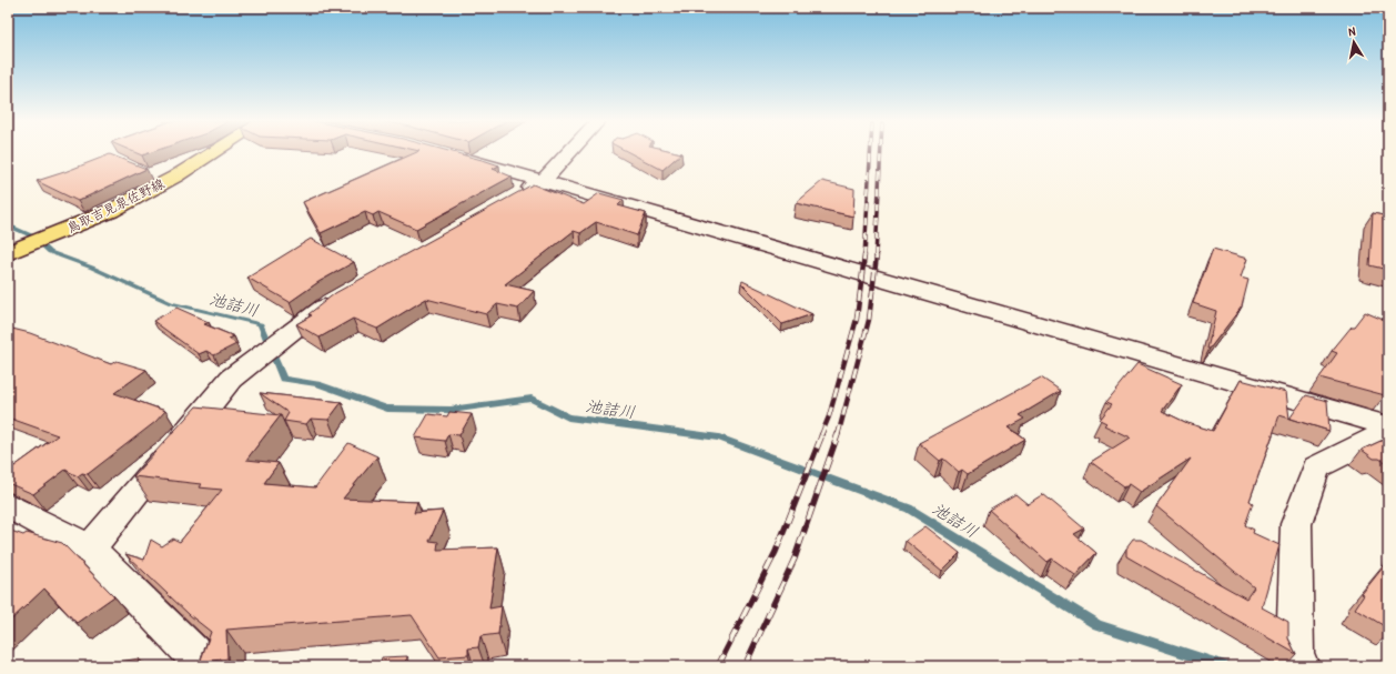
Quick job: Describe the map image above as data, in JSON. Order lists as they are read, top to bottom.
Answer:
{
  "streets": {
    "main road": ["鳥取吉見泉佐野線"]
  },
  "water": ["池詰川"],
  "north": "top"
}
